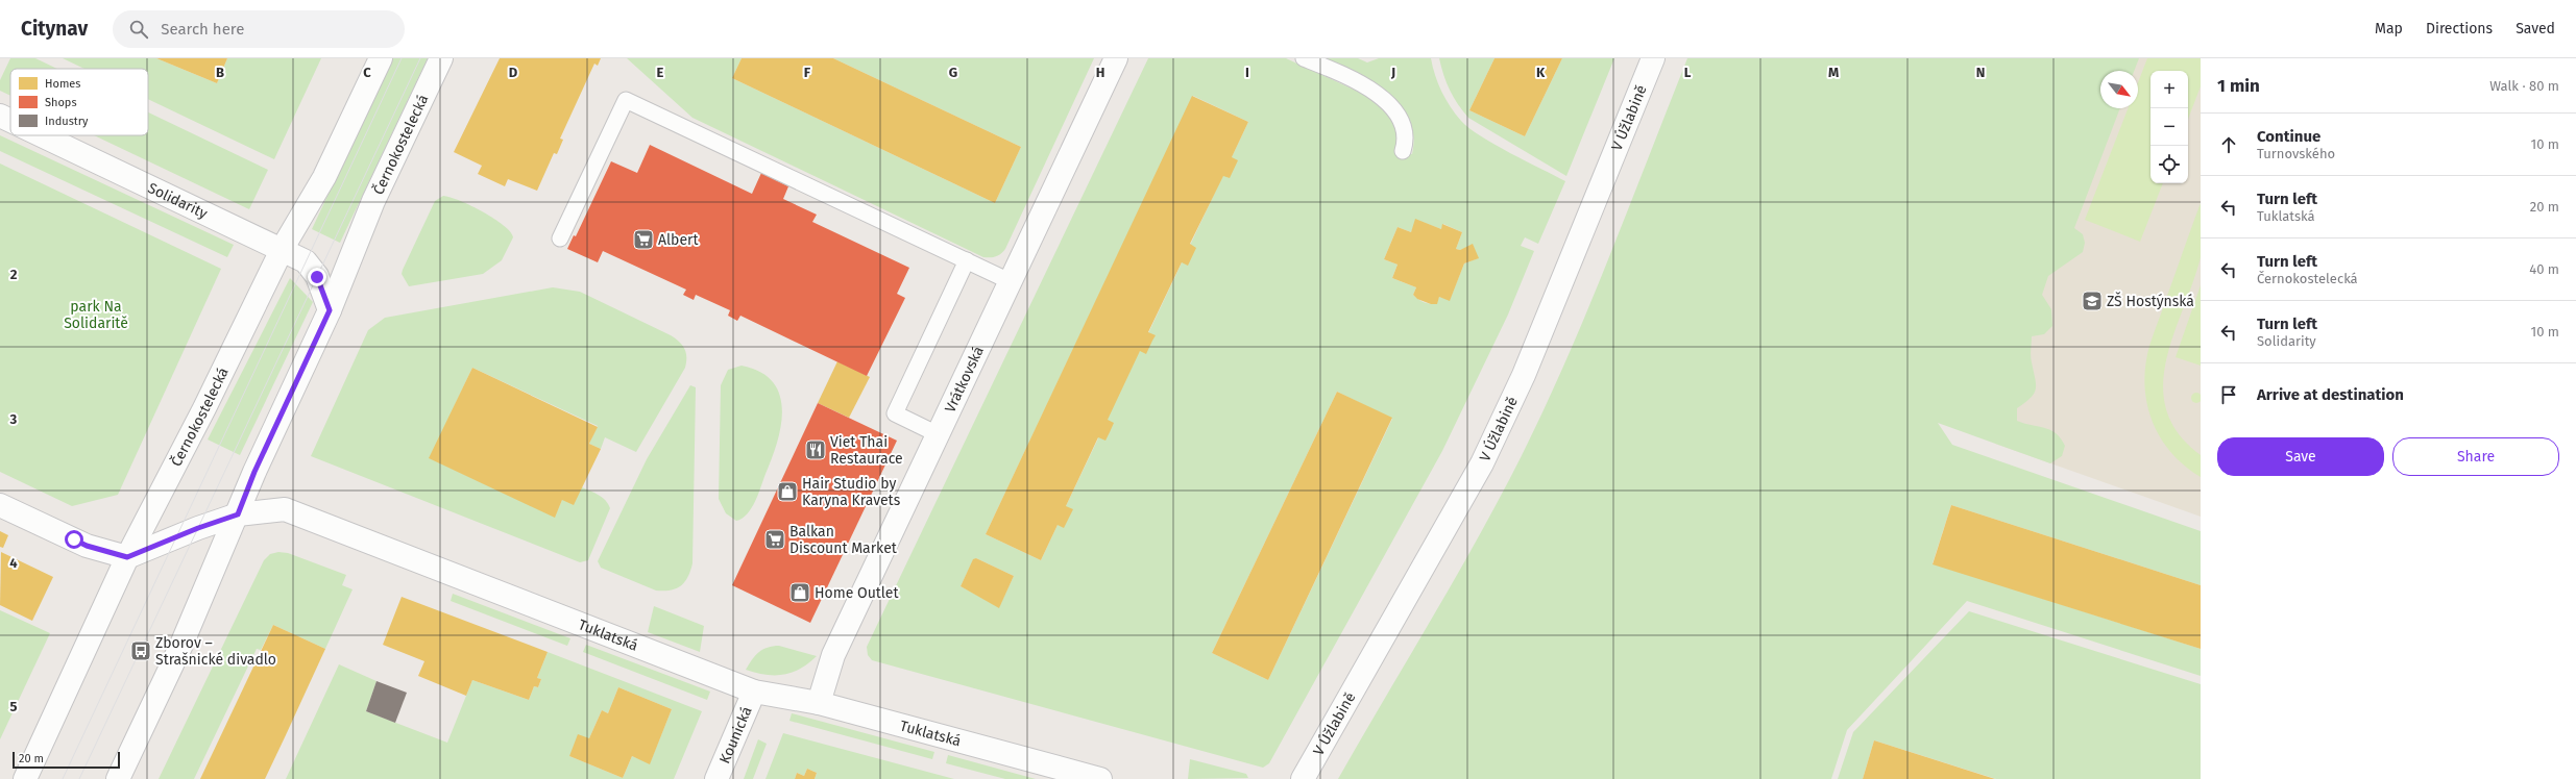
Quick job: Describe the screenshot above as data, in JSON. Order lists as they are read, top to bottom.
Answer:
{
  "streets": {
    "street": [
      "V Úžlabině",
      "Černokostelecká",
      "Solidarity",
      "Vrátkovská",
      "Tuklatská",
      "Kounická"
    ]
  },
  "crossings": [
    ["Černokostelecká", "Solidarity"],
    ["Černokostelecká", "Tuklatská"],
    ["Vrátkovská", "Tuklatská"],
    ["Tuklatská", "Kounická"]
  ],
  "parks": ["park Na Solidaritě"],
  "places": {
    "supermarket": ["Albert", "Balkan Discount Market"],
    "school or university": ["ZŠ Hostýnská"],
    "restaurant": ["Viet Thai Restaurace"],
    "shop": ["Hair Studio by Karyna Kravets", "Home Outlet"],
    "bus stop": ["Zborov – Strašnické divadlo"]
  },
  "legend": ["Homes", "Shops", "Industry"],
  "scale_bar": "20 m",
  "north": "bottom right",
  "page": {
    "header": "Citynav",
    "search": "Search here",
    "nav": ["Map", "Directions", "Saved"],
    "heading": ["1 min", "Walk · 80 m"],
    "map_buttons": ["+", "−"],
    "list": [
      ["Continue", "Turnovského", "10 m"],
      ["Turn left", "Tuklatská", "20 m"],
      ["Turn left", "Černokostelecká", "40 m"],
      ["Turn left", "Solidarity", "10 m"],
      "Arrive at destination"
    ],
    "buttons": ["Save", "Share"],
    "scale": "20 m"
  },
  "grid": {
    "columns": [
      "B",
      "C",
      "D",
      "E",
      "F",
      "G",
      "H",
      "I",
      "J",
      "K",
      "L",
      "M",
      "N"
    ],
    "rows": [
      "2",
      "3",
      "4",
      "5"
    ]
  }
}
